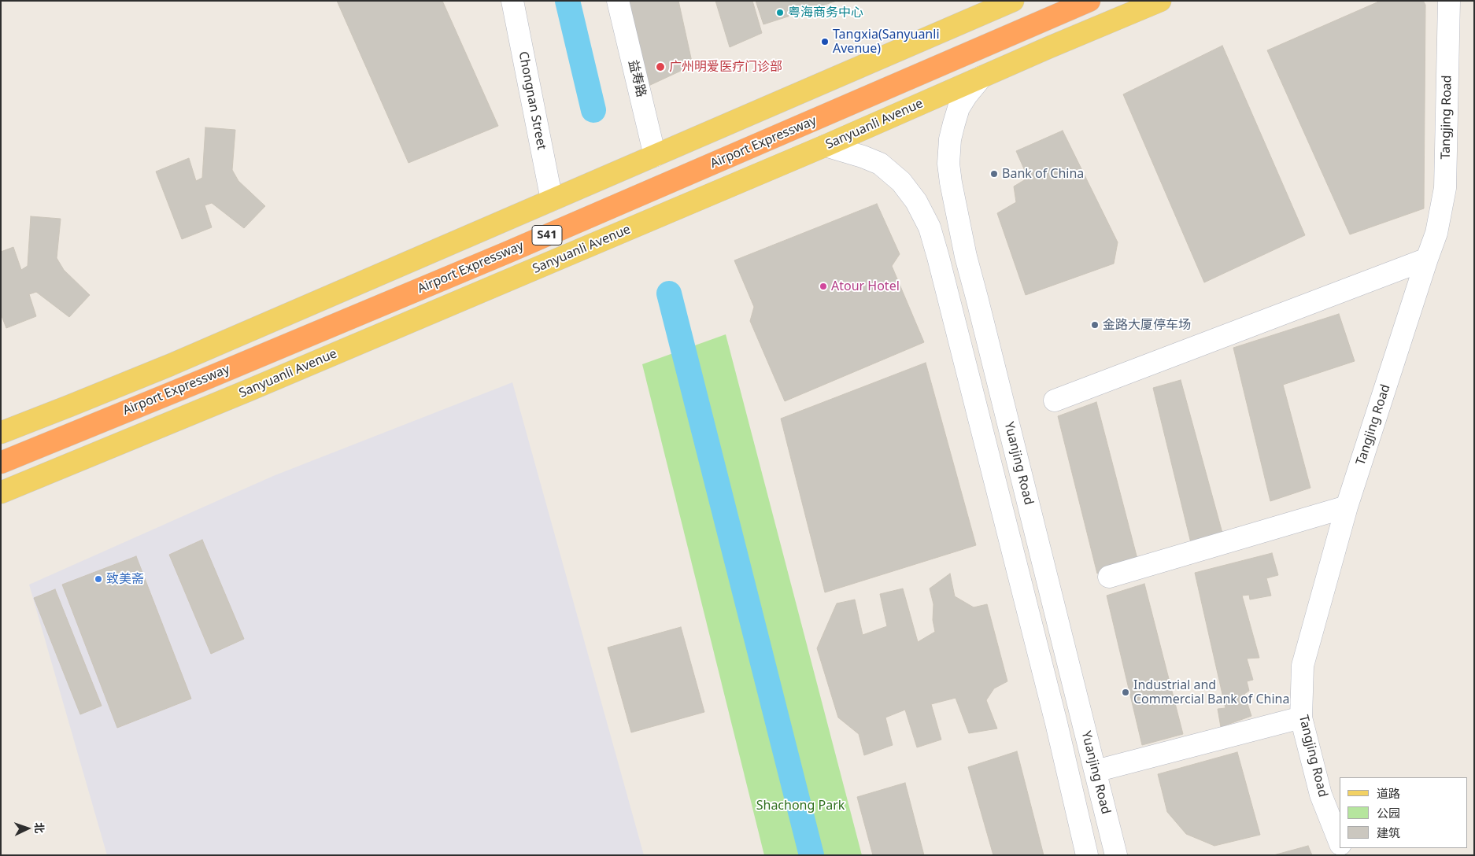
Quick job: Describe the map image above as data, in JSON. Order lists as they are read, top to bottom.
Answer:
{
  "streets": {
    "highway": ["Airport Expressway", "S41"],
    "main road": ["Sanyuanli Avenue"],
    "street": [
      "益寿路",
      "Chongnan Street",
      "Tangjing Road",
      "Yuanjing Road"
    ]
  },
  "crossings": [
    ["Sanyuanli Avenue", "Yuanjing Road"]
  ],
  "parks": ["Shachong Park"],
  "places": [
    "粤海商务中心",
    "Tangxia(Sanyuanli Avenue)",
    "广州明爱医疗门诊部",
    "Bank of China",
    "Atour Hotel",
    "金路大厦停车场",
    "致美斋",
    "Industrial and Commercial Bank of China"
  ],
  "legend": ["道路", "公园", "建筑"],
  "north": "right"
}
